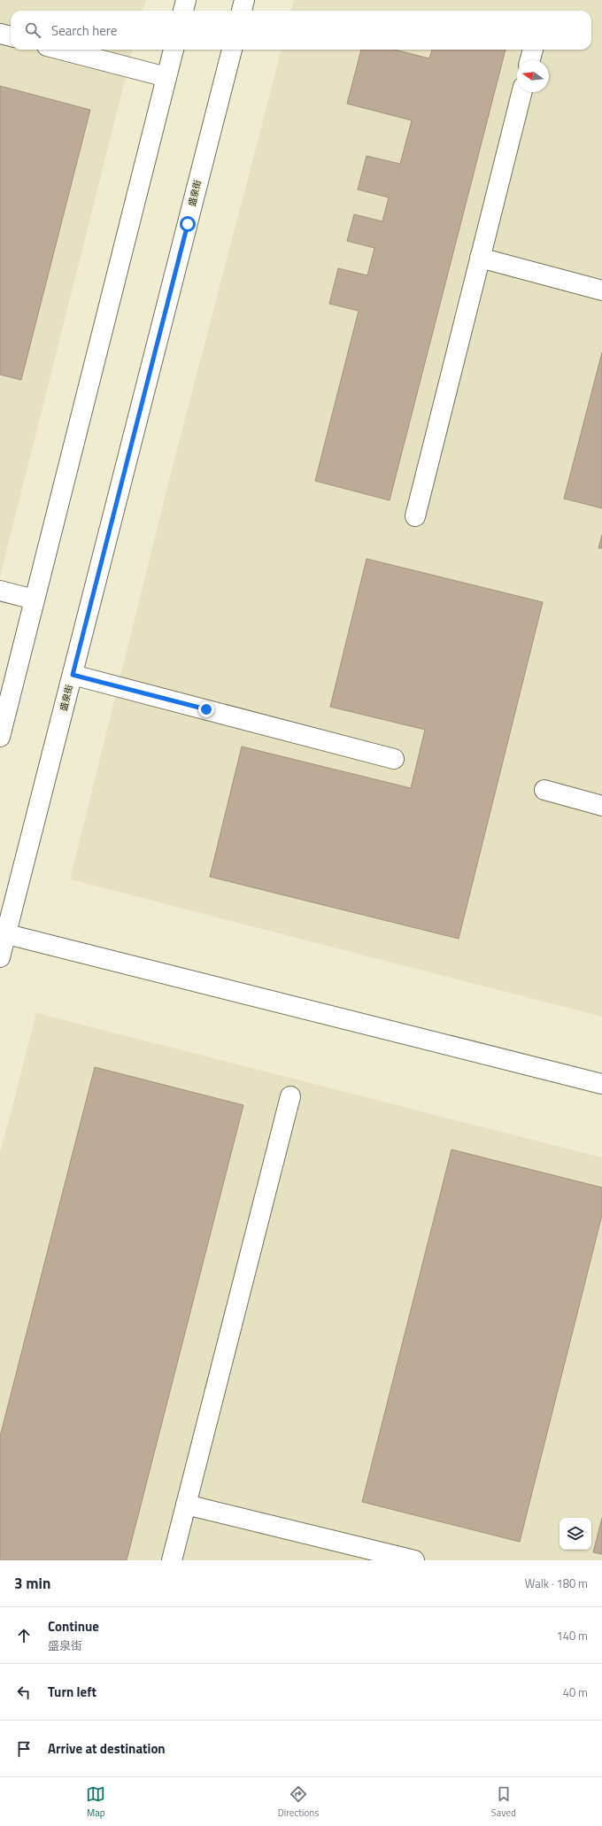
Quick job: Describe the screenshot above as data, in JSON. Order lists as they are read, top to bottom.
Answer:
{
  "streets": {
    "main road": ["盛泉街"]
  },
  "north": "left",
  "page": {
    "search": "Search here",
    "heading": ["3 min", "Walk · 180 m"],
    "list": [
      ["Continue", "盛泉街", "140 m"],
      ["Turn left", "40 m"],
      "Arrive at destination"
    ],
    "nav": ["Map", "Directions", "Saved"]
  }
}
